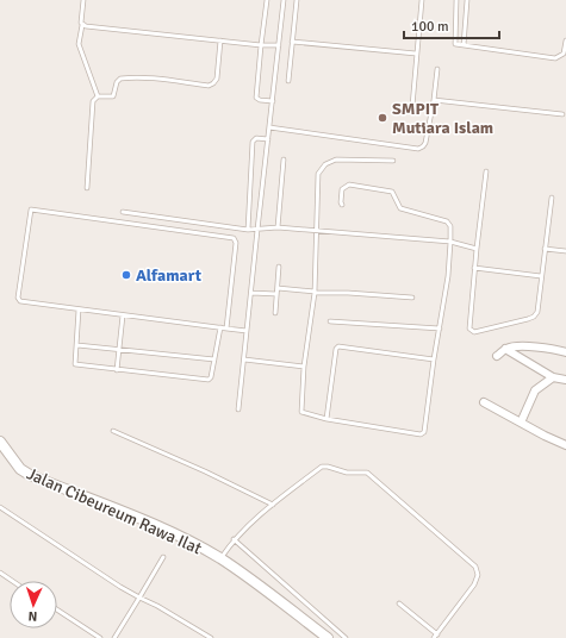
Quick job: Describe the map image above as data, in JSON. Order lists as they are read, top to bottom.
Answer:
{
  "streets": {
    "street": ["Jalan Cibeureum Rawa Ilat"]
  },
  "places": ["SMPIT Mutiara Islam", "Alfamart"],
  "scale_bar": "100 m",
  "north": "bottom"
}
